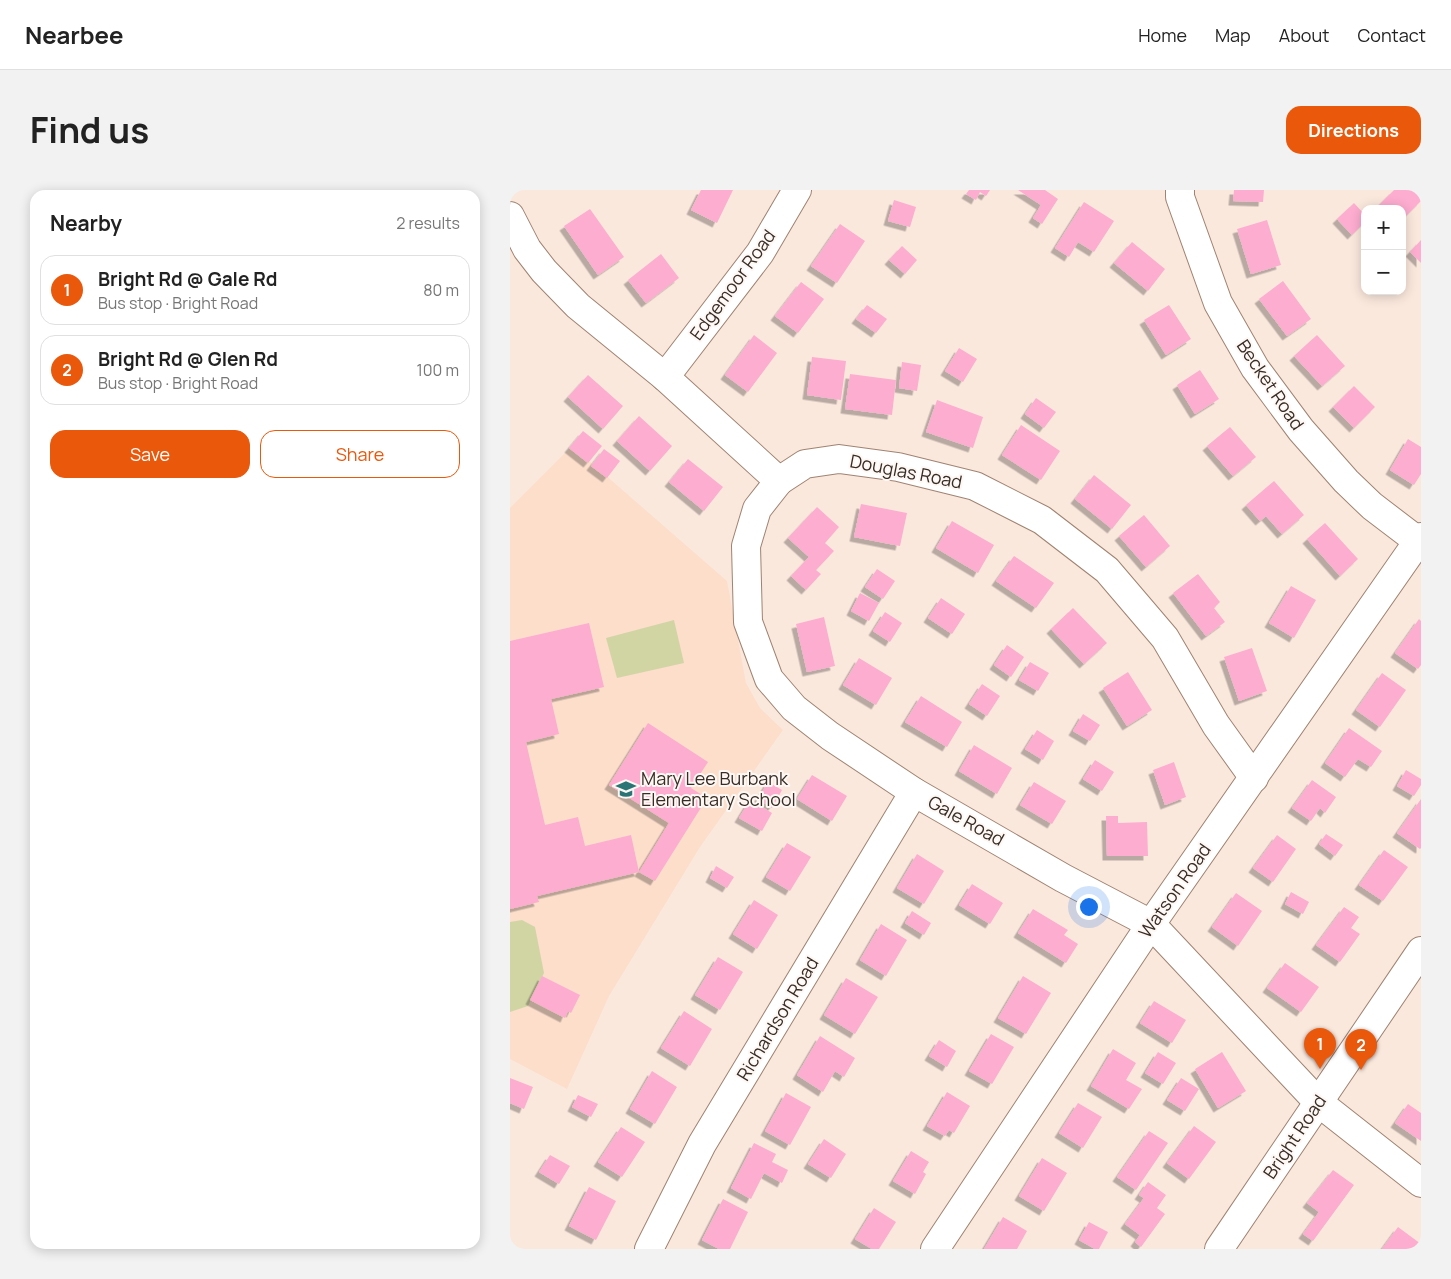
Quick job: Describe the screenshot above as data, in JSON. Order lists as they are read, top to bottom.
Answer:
{
  "streets": {
    "street": [
      "Edgemoor Road",
      "Becket Road",
      "Douglas Road",
      "Gale Road",
      "Watson Road",
      "Richardson Road",
      "Bright Road"
    ]
  },
  "crossings": [
    ["Becket Road", "Watson Road"],
    ["Douglas Road", "Gale Road"],
    ["Douglas Road", "Watson Road"],
    ["Gale Road", "Watson Road"],
    ["Gale Road", "Richardson Road"],
    ["Gale Road", "Bright Road"]
  ],
  "places": {
    "school or university": ["Mary Lee Burbank Elementary School"]
  },
  "page": {
    "header": "Nearbee",
    "nav": [
      "Home",
      "Map",
      "About",
      "Contact"
    ],
    "title": "Find us",
    "buttons": [
      "Directions",
      ["Save", "Share"]
    ],
    "heading": ["Nearby", "2 results"],
    "map_buttons": ["+", "−"],
    "list": [
      {
        "mark": "1",
        "name": "Bright Rd @ Gale Rd",
        "note": "Bus stop · Bright Road",
        "value": "80 m"
      },
      {
        "mark": "2",
        "name": "Bright Rd @ Glen Rd",
        "note": "Bus stop · Bright Road",
        "value": "100 m"
      }
    ],
    "pins": ["1", "2"]
  }
}
